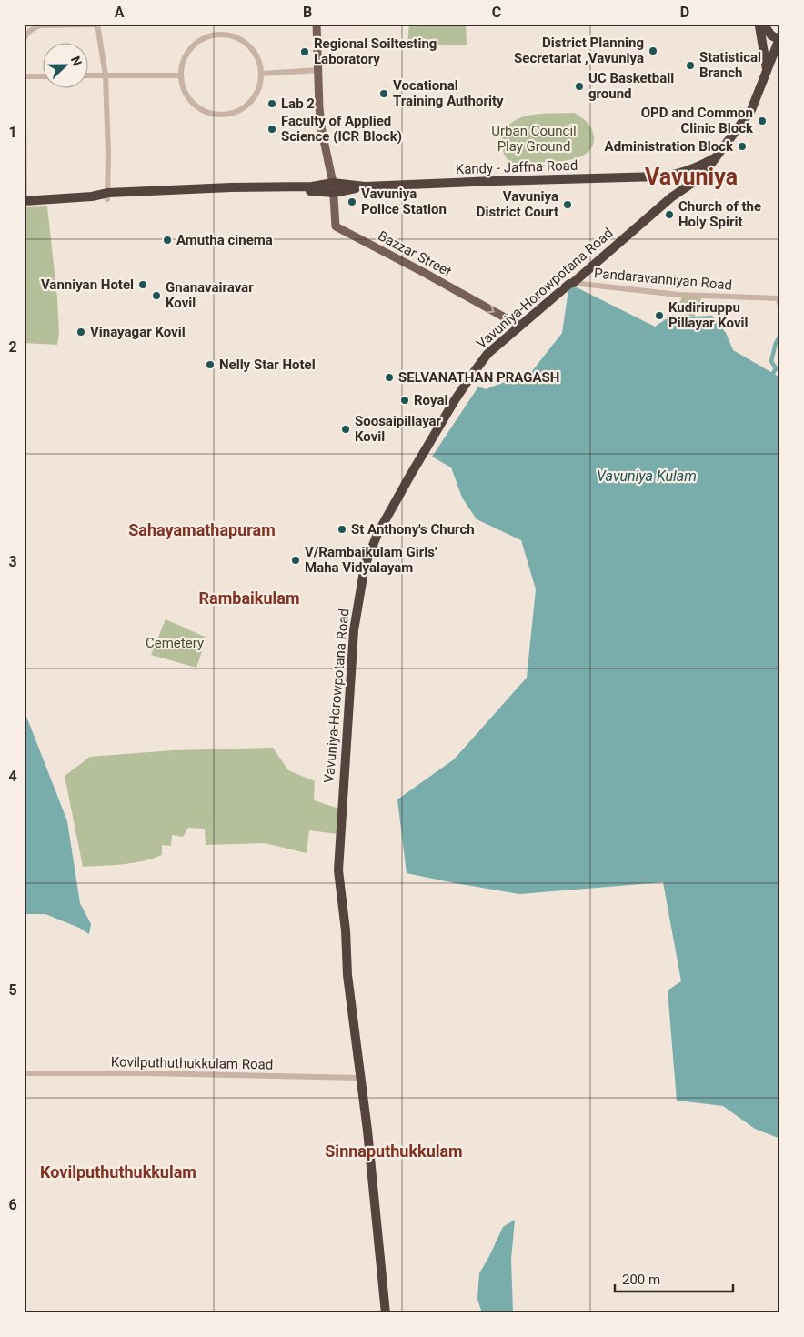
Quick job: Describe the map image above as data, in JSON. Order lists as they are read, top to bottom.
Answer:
{
  "streets": {
    "highway": ["Kandy - Jaffna Road", "Vavuniya-Horowpotana Road"],
    "main road": ["Bazzar Street"],
    "street": ["Pandaravanniyan Road", "Kovilputhuthukkulam Road"]
  },
  "crossings": [
    ["Kandy - Jaffna Road", "Bazzar Street"],
    ["Kandy - Jaffna Road", "Vavuniya-Horowpotana Road"],
    ["Bazzar Street", "Vavuniya-Horowpotana Road"],
    ["Pandaravanniyan Road", "Vavuniya-Horowpotana Road"],
    ["Vavuniya-Horowpotana Road", "Kovilputhuthukkulam Road"]
  ],
  "one_way": ["Bazzar Street"],
  "districts": [
    "Vavuniya",
    "Sahayamathapuram",
    "Rambaikulam",
    "Sinnaputhukkulam",
    "Kovilputhuthukkulam"
  ],
  "water": ["Vavuniya Kulam"],
  "parks": ["Urban Council Play Ground", "Cemetery"],
  "places": [
    "District Planning Secretariat ,Vavuniya",
    "Regional Soiltesting Laboratory",
    "Statistical Branch",
    "UC Basketball ground",
    "Vocational Training Authority",
    "Lab 2",
    "OPD and Common Clinic Block",
    "Faculty of Applied Science (ICR Block)",
    "Administration Block",
    "Vavuniya Police Station",
    "Vavuniya District Court",
    "Church of the Holy Spirit",
    "Amutha cinema",
    "Vanniyan Hotel",
    "Gnanavairavar Kovil",
    "Kudiriruppu Pillayar Kovil",
    "Vinayagar Kovil",
    "Nelly Star Hotel",
    "SELVANATHAN PRAGASH",
    "Royal",
    "Soosaipillayar Kovil",
    "St Anthony's Church",
    "V/Rambaikulam Girls' Maha Vidyalayam"
  ],
  "scale_bar": "200 m",
  "north": "right",
  "grid": {
    "columns": [
      "A",
      "B",
      "C",
      "D"
    ],
    "rows": [
      "1",
      "2",
      "3",
      "4",
      "5",
      "6"
    ]
  }
}
